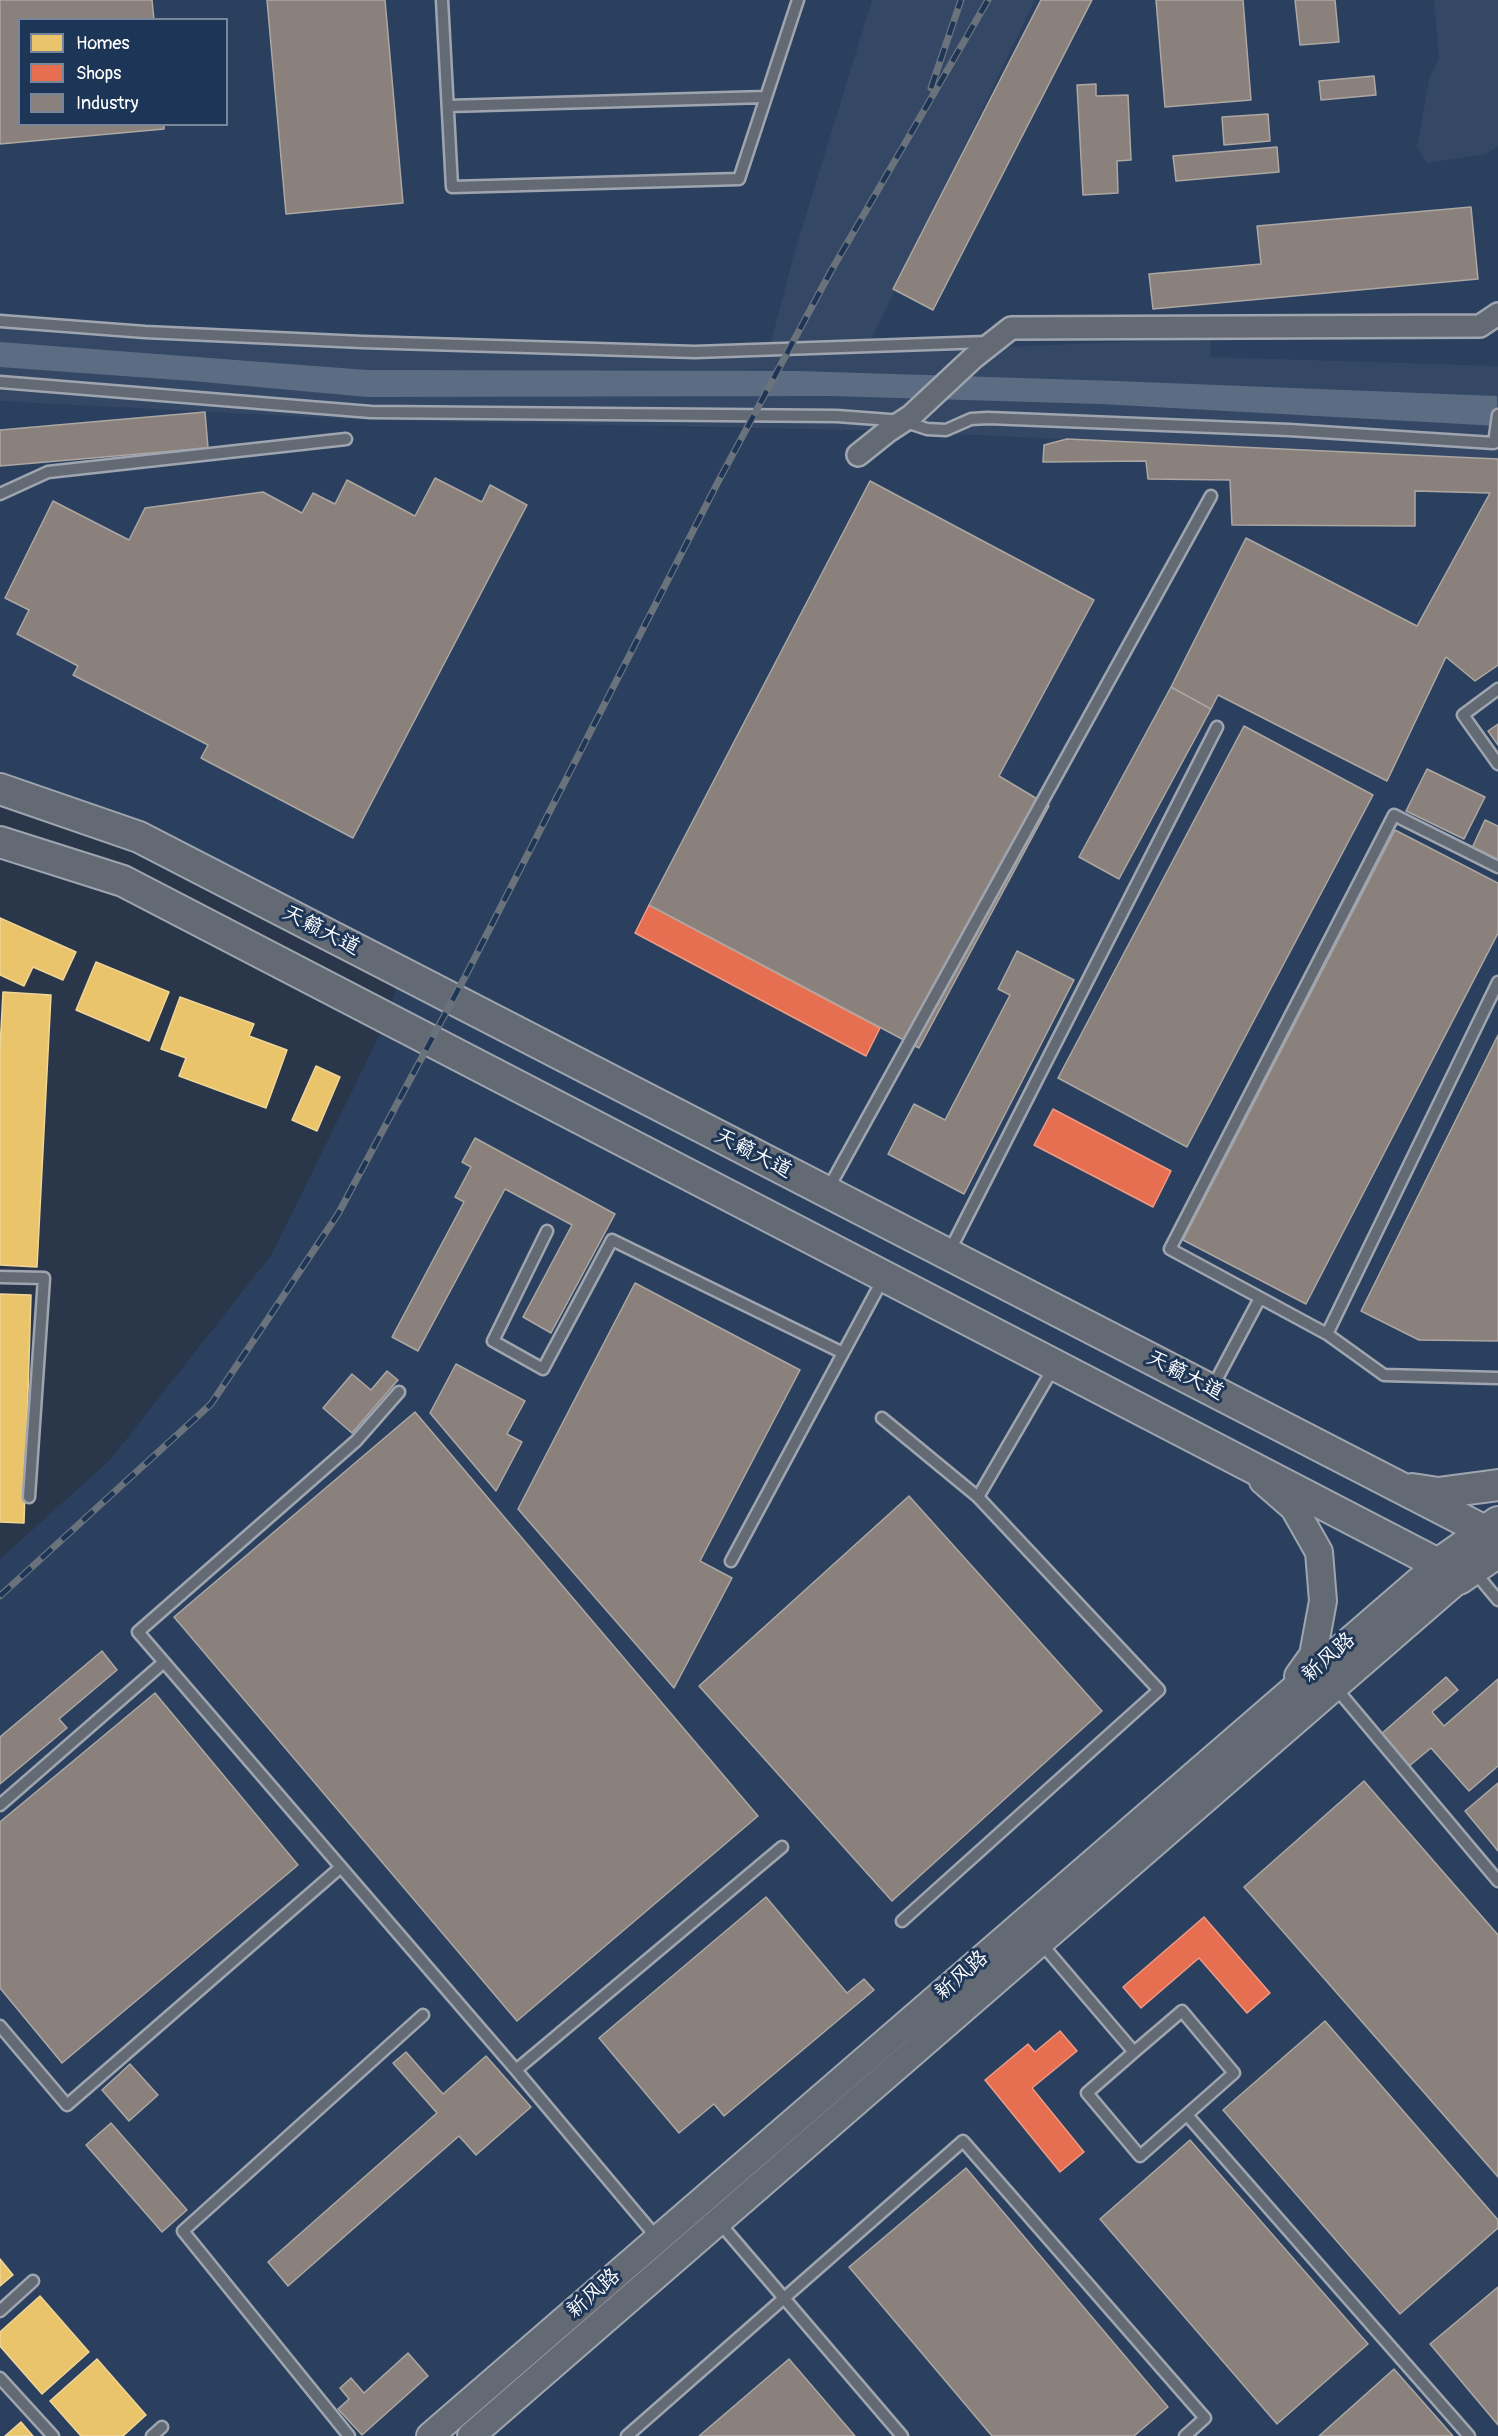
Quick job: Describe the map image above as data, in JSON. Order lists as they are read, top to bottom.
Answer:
{
  "streets": {
    "main road": ["天籁大道", "新风路"]
  },
  "crossings": [
    ["天籁大道", "新风路"]
  ],
  "legend": ["Homes", "Shops", "Industry"]
}
